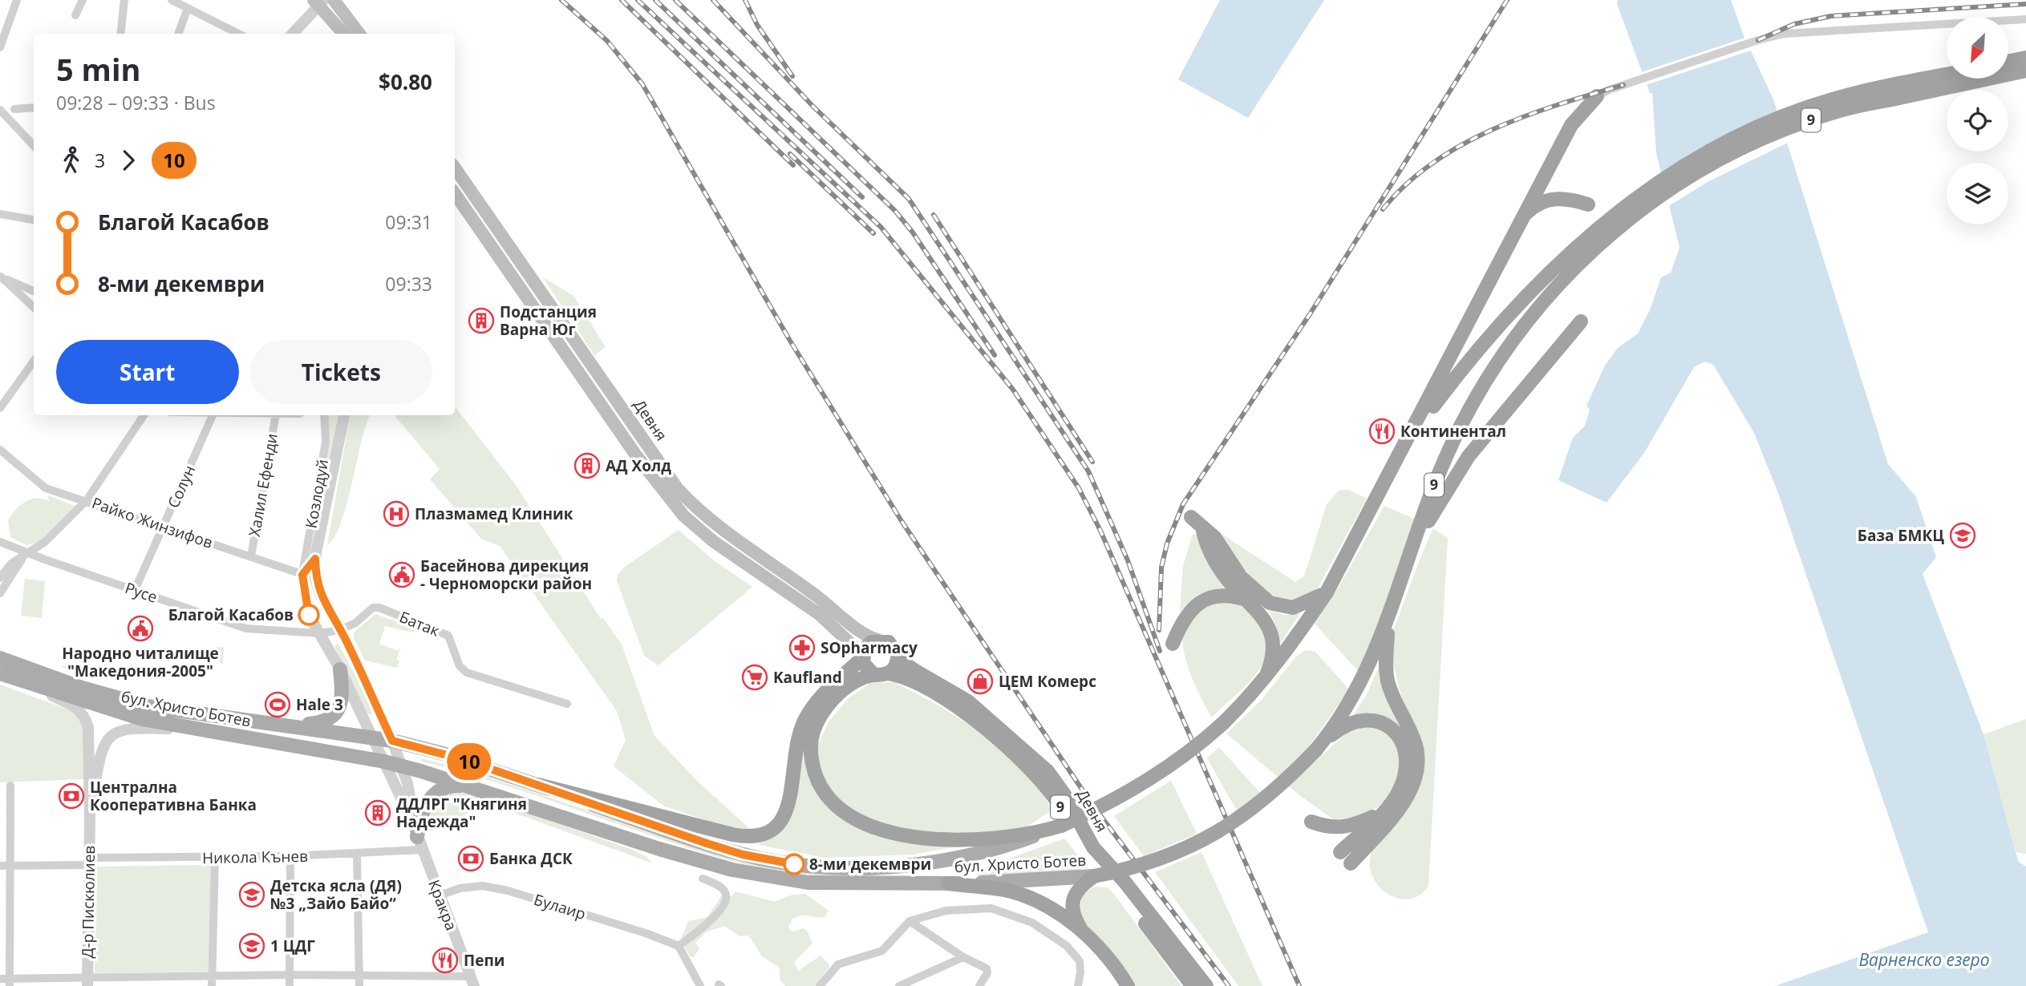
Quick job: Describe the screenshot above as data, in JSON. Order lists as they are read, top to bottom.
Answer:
{
  "streets": {
    "highway": ["9", "Девня", "бул. Христо Ботев"],
    "street": [
      "Халил Ефенди",
      "Солун",
      "Козлодуй",
      "Райко Жинзифов",
      "Русе",
      "Батак",
      "Никола Кънев",
      "Д-р Пискюлиев",
      "Кракра",
      "Булаир"
    ]
  },
  "crossings": [
    ["9", "Девня"],
    ["9", "бул. Христо Ботев"],
    ["Халил Ефенди", "Райко Жинзифов"],
    ["Солун", "Райко Жинзифов"],
    ["Солун", "Русе"],
    ["Козлодуй", "Райко Жинзифов"],
    ["Козлодуй", "Кракра"],
    ["Райко Жинзифов", "Кракра"],
    ["Русе", "Батак"],
    ["Русе", "Кракра"],
    ["Батак", "Кракра"],
    ["бул. Христо Ботев", "Д-р Пискюлиев"],
    ["бул. Христо Ботев", "Кракра"],
    ["Никола Кънев", "Д-р Пискюлиев"],
    ["Никола Кънев", "Кракра"],
    ["Кракра", "Булаир"]
  ],
  "water": ["Варненско езеро"],
  "places": {
    "building": ["Подстанция Варна Юг", "АД Холд", "ДДЛРГ \"Княгиня Надежда\""],
    "restaurant": ["Континентал", "Пепи"],
    "hospital": ["Плазмамед Клиник"],
    "school or university": ["База БМКЦ", "Детска ясла (ДЯ) №3 „Зайо Байо“", "1 ЦДГ"],
    "public building": ["Басейнова дирекция - Черноморски район", "Народно читалище \"Македония-2005\""],
    "other": ["Благой Касабов", "8-ми декември"],
    "pharmacy": ["SOpharmacy"],
    "supermarket": ["Kaufland"],
    "shop": ["ЦЕМ Комерс"],
    "sports": ["Hale 3"],
    "bank": ["Централна Кооперативна Банка", "Банка ДСК"]
  },
  "lines": ["bus line 10"],
  "north": "bottom left",
  "page": {
    "on_map": "10",
    "heading": ["5 min", "09:28 – 09:33 · Bus", "$0.80"],
    "legs": ["3", "10"],
    "list": [
      {
        "name": "Благой Касабов",
        "value": "09:31"
      },
      {
        "name": "8-ми декември",
        "value": "09:33"
      }
    ],
    "buttons": ["Start", "Tickets"]
  }
}
